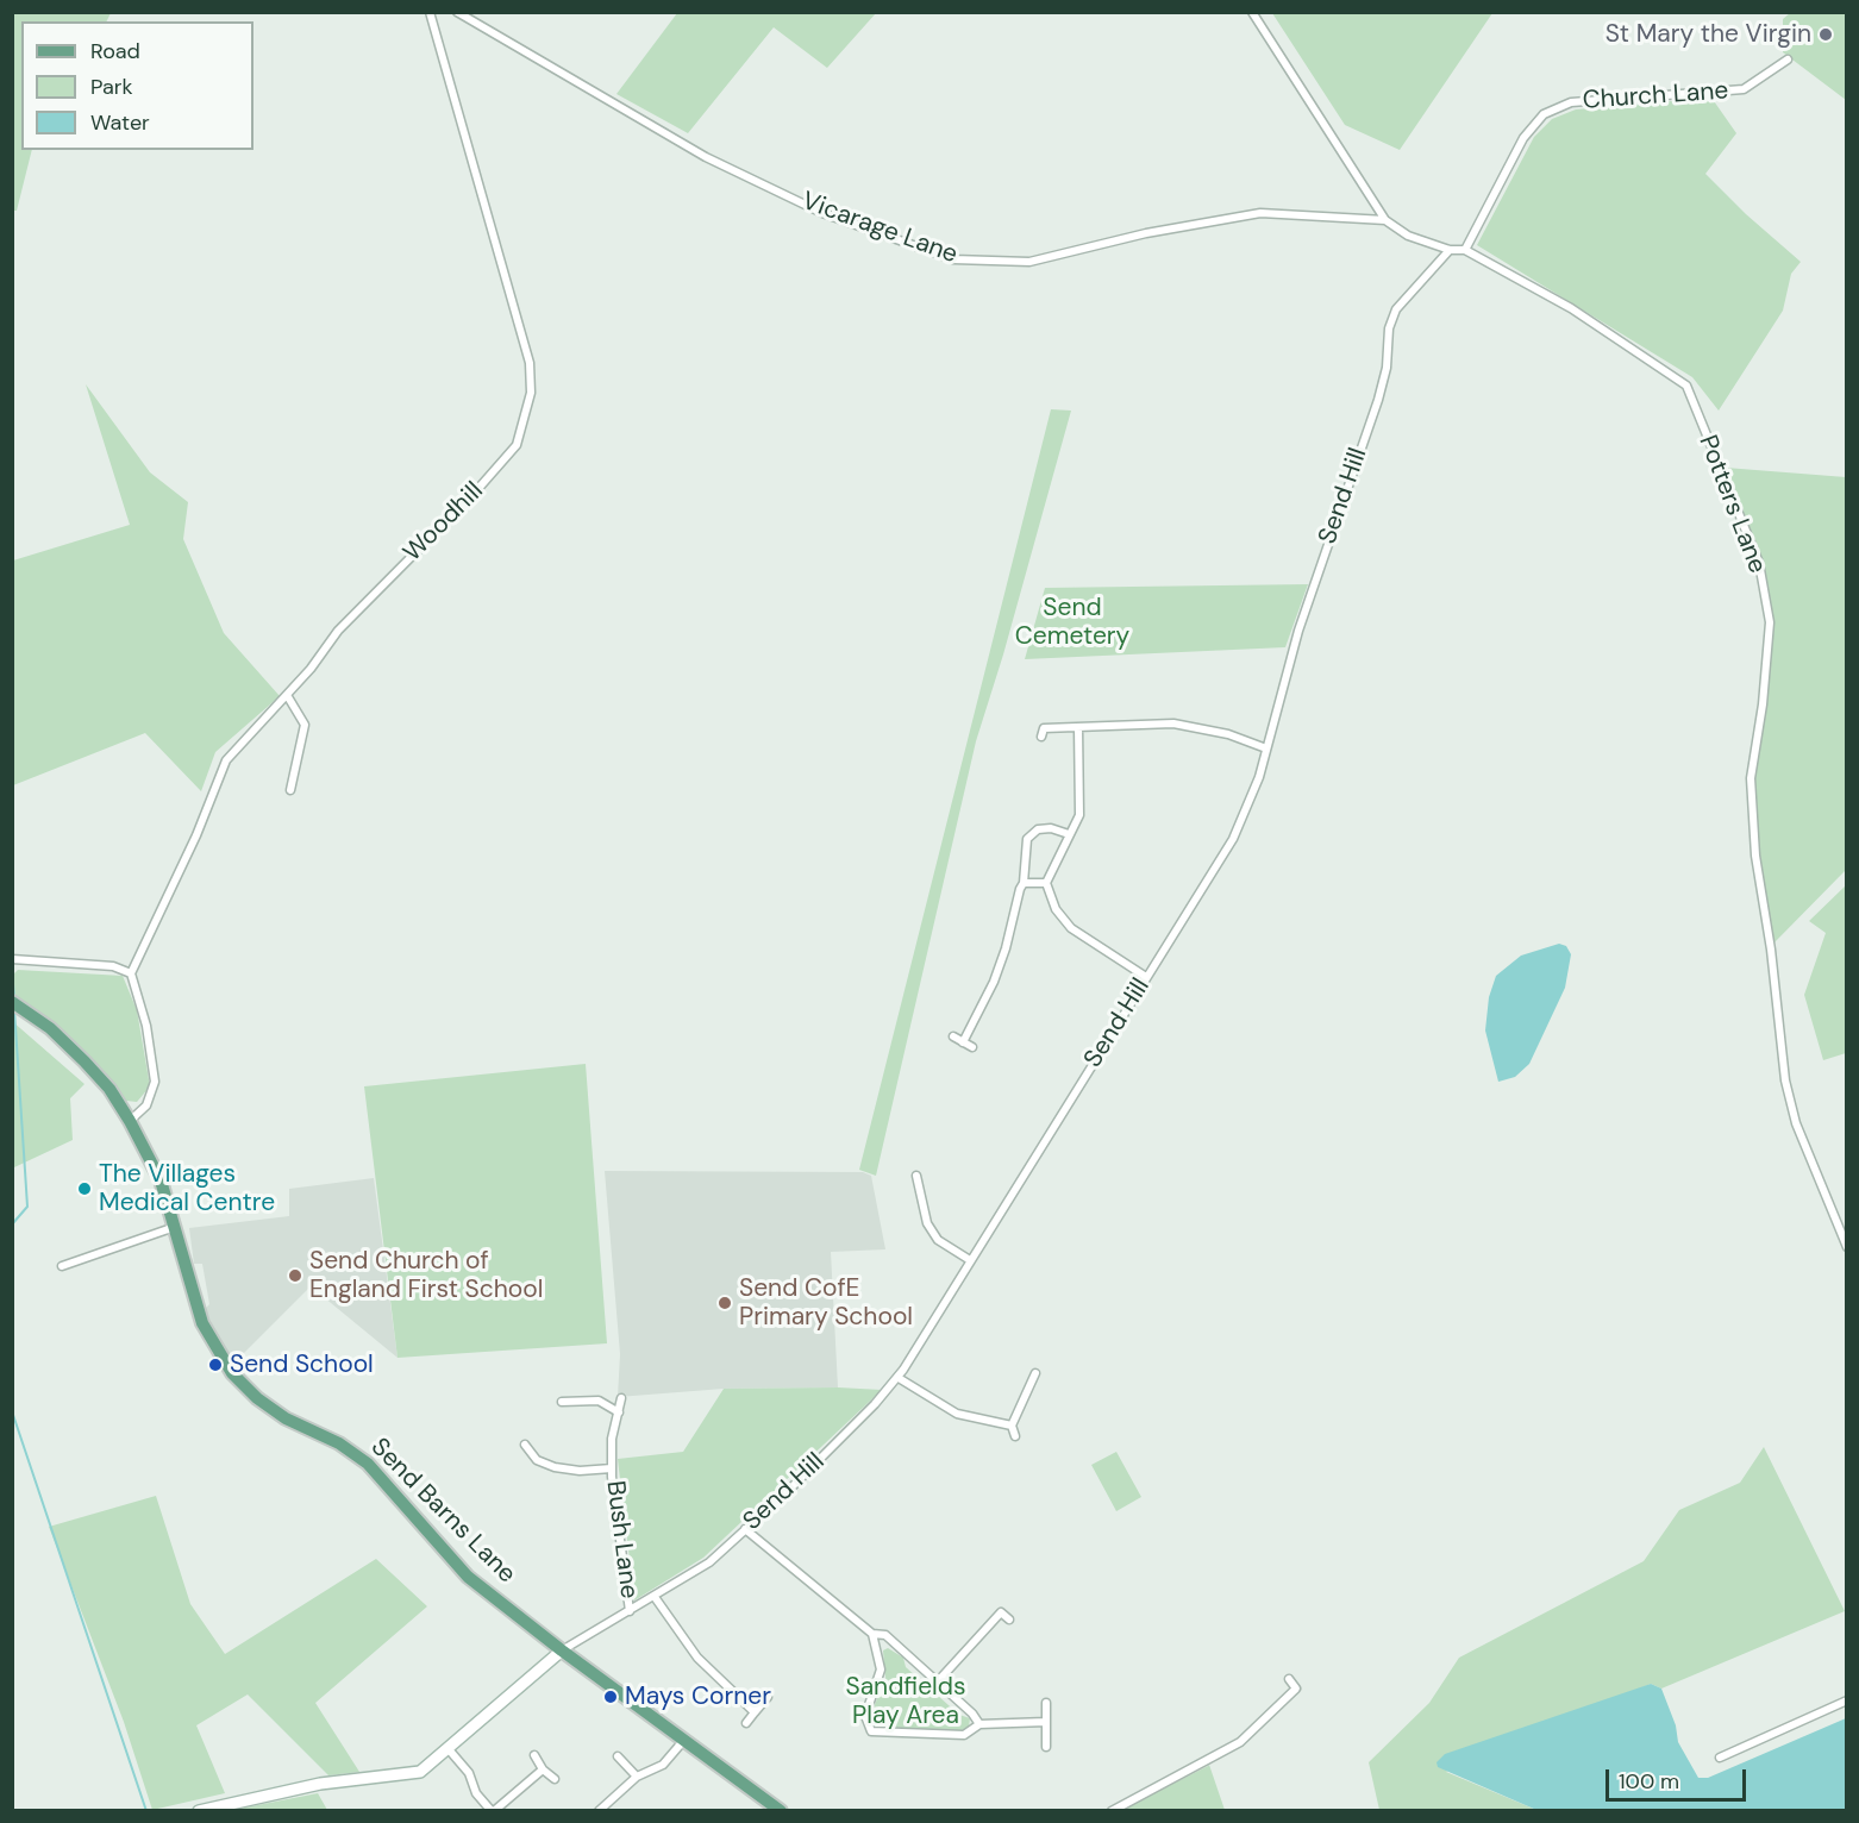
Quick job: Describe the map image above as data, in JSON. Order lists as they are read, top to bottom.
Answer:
{
  "streets": {
    "main road": ["Send Barns Lane"],
    "street": [
      "Church Lane",
      "Vicarage Lane",
      "Send Hill",
      "Potters Lane",
      "Woodhill",
      "Bush Lane"
    ]
  },
  "crossings": [
    ["Church Lane", "Potters Lane"],
    ["Vicarage Lane", "Potters Lane"],
    ["Send Hill", "Potters Lane"],
    ["Send Hill", "Send Barns Lane"],
    ["Send Hill", "Bush Lane"]
  ],
  "parks": ["Send Cemetery", "Sandfields Play Area"],
  "places": [
    "St Mary the Virgin",
    "The Villages Medical Centre",
    "Send Church of England First School",
    "Send CofE Primary School",
    "Send School",
    "Mays Corner"
  ],
  "legend": ["Road", "Park", "Water"],
  "scale_bar": "100 m"
}
